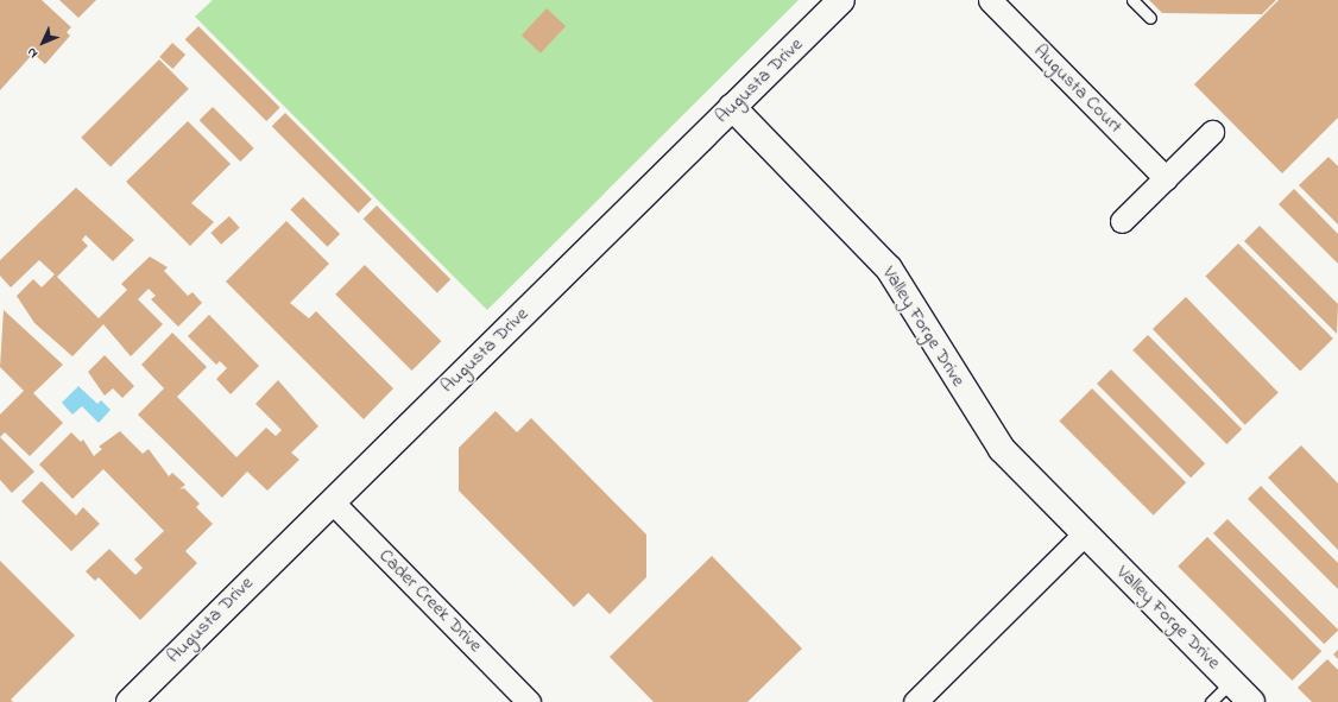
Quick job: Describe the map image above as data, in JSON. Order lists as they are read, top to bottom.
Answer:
{
  "streets": {
    "street": [
      "Augusta Drive",
      "Augusta Court",
      "Valley Forge Drive",
      "Cader Creek Drive"
    ]
  },
  "crossings": [
    ["Augusta Drive", "Valley Forge Drive"],
    ["Augusta Drive", "Cader Creek Drive"]
  ],
  "north": "bottom left"
}
